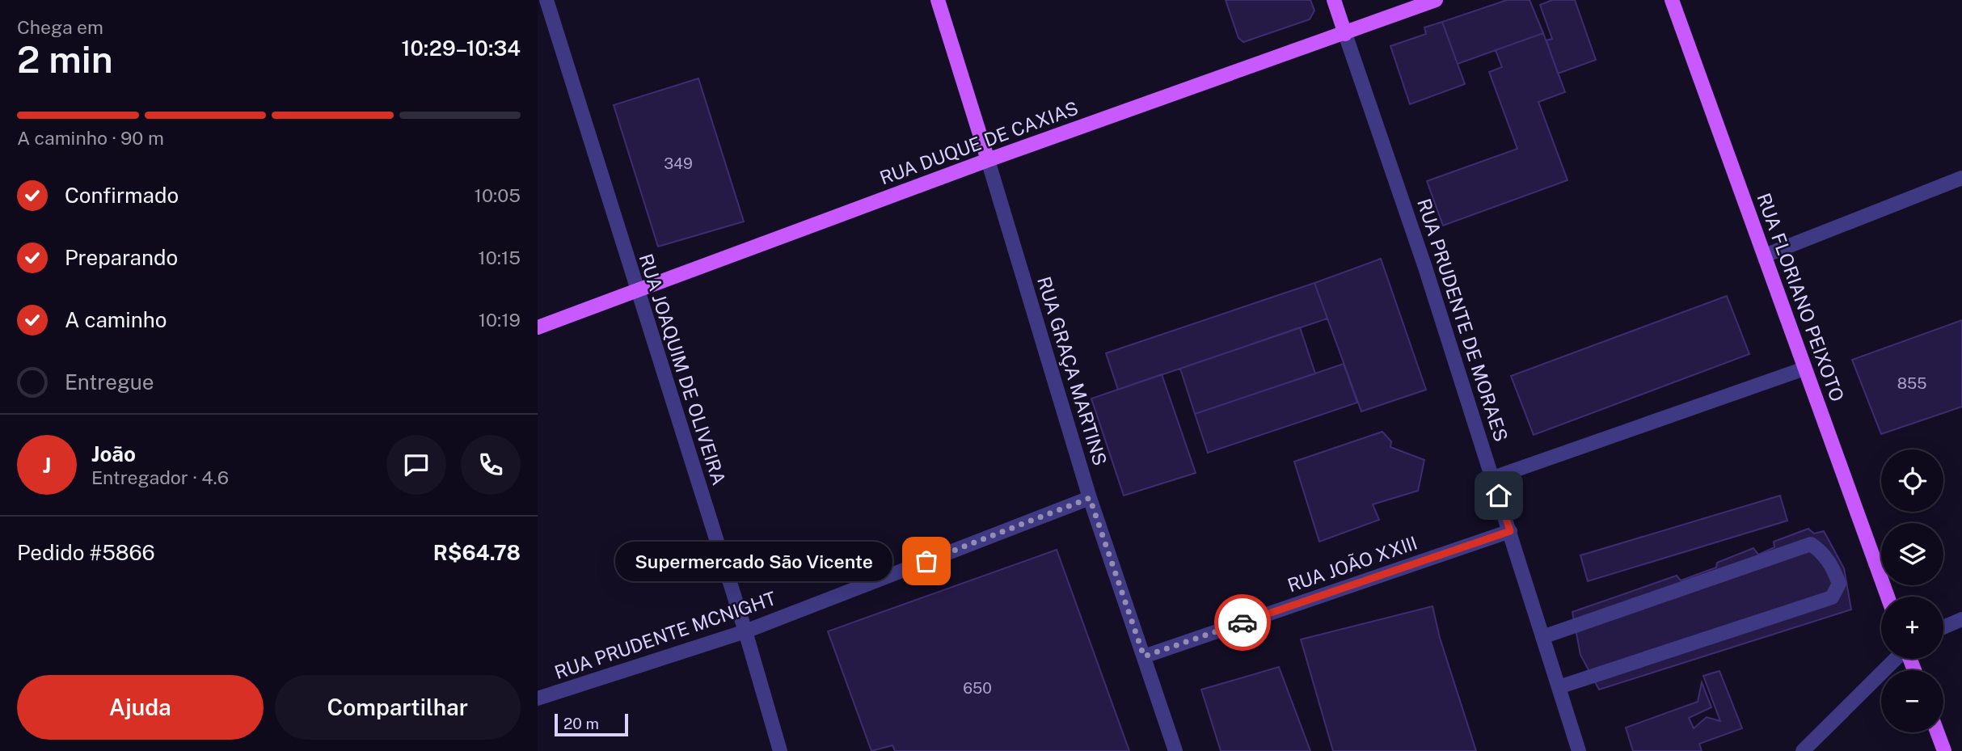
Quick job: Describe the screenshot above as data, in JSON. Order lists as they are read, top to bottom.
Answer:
{
  "streets": {
    "main road": [
      "RUA DUQUE DE CAXIAS",
      "RUA FLORIANO PEIXOTO",
      "RUA PRUDENTE DE MORAES",
      "RUA GRAÇA MARTINS"
    ],
    "street": ["RUA JOAQUIM DE OLIVEIRA", "RUA JOÃO XXIII", "RUA PRUDENTE MCNIGHT"]
  },
  "crossings": [
    ["RUA DUQUE DE CAXIAS", "RUA PRUDENTE DE MORAES"],
    ["RUA DUQUE DE CAXIAS", "RUA JOAQUIM DE OLIVEIRA"],
    ["RUA DUQUE DE CAXIAS", "RUA GRAÇA MARTINS"],
    ["RUA PRUDENTE DE MORAES", "RUA JOÃO XXIII"],
    ["RUA JOAQUIM DE OLIVEIRA", "RUA PRUDENTE MCNIGHT"],
    ["RUA GRAÇA MARTINS", "RUA JOÃO XXIII"],
    ["RUA GRAÇA MARTINS", "RUA PRUDENTE MCNIGHT"]
  ],
  "places": ["Supermercado São Vicente"],
  "house_numbers": ["349", "855", "650"],
  "scale_bar": "20 m",
  "page": {
    "heading": ["2 min", "Chega em", "10:29–10:34"],
    "panel": [
      "João",
      "Entregador · 4.6",
      "Pedido #5866",
      "R$64.78"
    ],
    "bar": "A caminho · 90 m",
    "list": [
      ["Confirmado", "10:05"],
      ["Preparando", "10:15"],
      ["A caminho", "10:19"],
      "Entregue"
    ],
    "round": "J",
    "map_buttons": ["+", "−"],
    "bubble": "Supermercado São Vicente",
    "buttons": ["Ajuda", "Compartilhar"],
    "scale": "20 m"
  }
}
